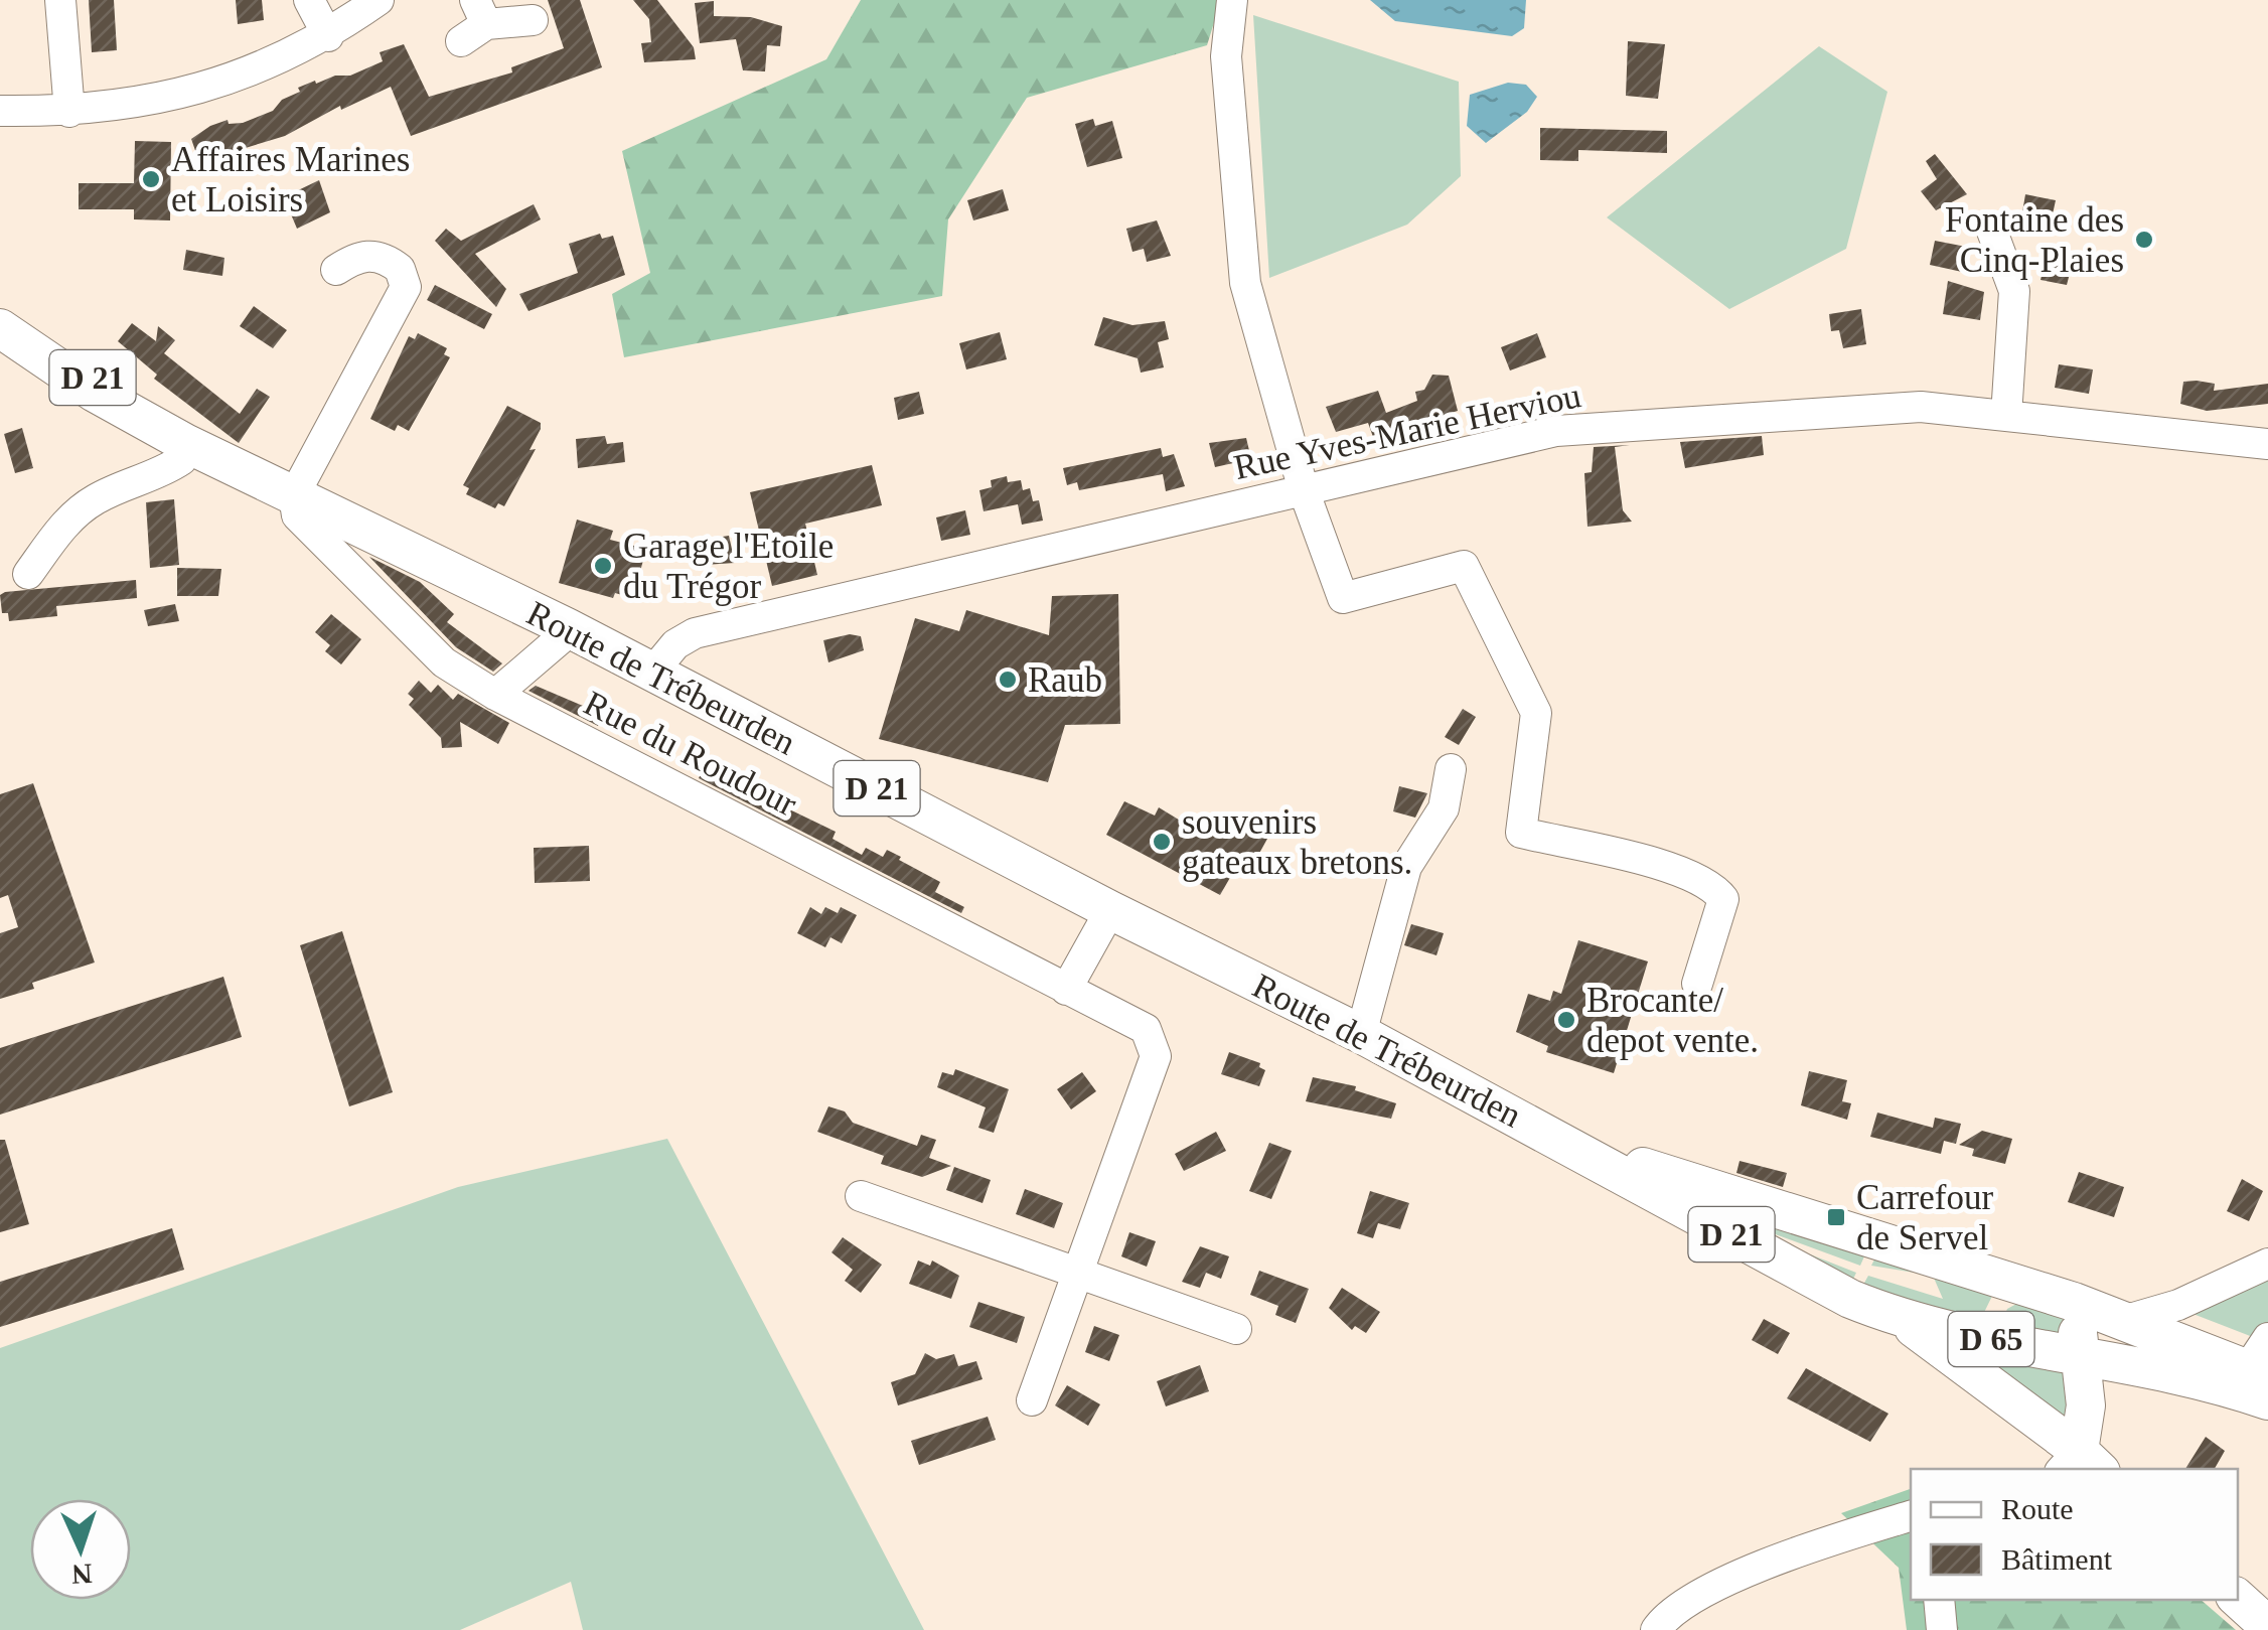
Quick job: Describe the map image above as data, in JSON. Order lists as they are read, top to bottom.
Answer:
{
  "streets": {
    "main road": ["D 21", "Route de Trébeurden", "D 65"],
    "street": ["Rue Yves-Marie Herviou", "Rue du Roudour"]
  },
  "crossings": [
    ["D 21", "Route de Trébeurden"],
    ["Rue Yves-Marie Herviou", "Route de Trébeurden"],
    ["Route de Trébeurden", "Rue du Roudour"]
  ],
  "places": {
    "other": [
      "Affaires Marines et Loisirs",
      "Fontaine des Cinq-Plaies",
      "Garage l'Etoile du Trégor",
      "Raub",
      "souvenirs gateaux bretons.",
      "Brocante/ depot vente."
    ],
    "transit": ["Carrefour de Servel"]
  },
  "legend": ["Route", "Bâtiment"],
  "north": "bottom"
}
